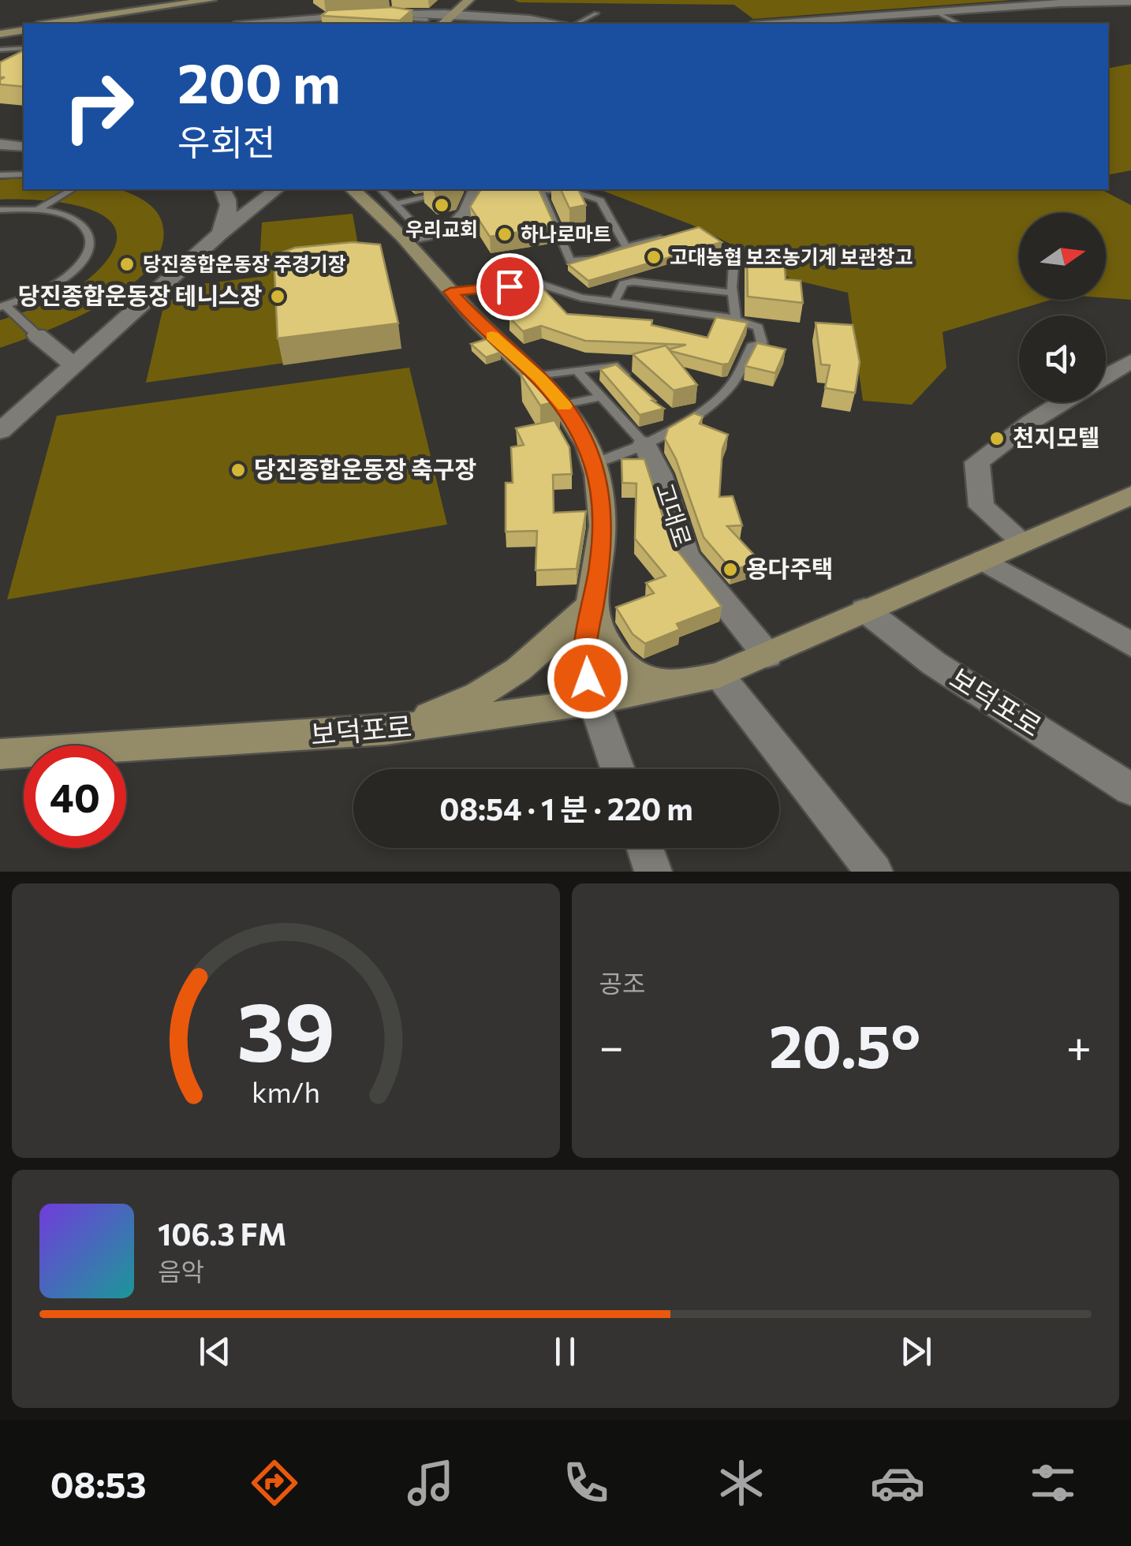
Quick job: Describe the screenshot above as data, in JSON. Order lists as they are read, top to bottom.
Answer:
{
  "streets": {
    "street": ["고대로", "보덕포로"]
  },
  "crossings": [
    ["고대로", "보덕포로"]
  ],
  "places": [
    "우리교회",
    "하나로마트",
    "고대농협 보조농기계 보관창고",
    "당진종합운동장 주경기장",
    "당진종합운동장 테니스장",
    "천지모텔",
    "당진종합운동장 축구장",
    "용다주택"
  ],
  "north": "right",
  "page": {
    "turn": ["200 m", "우회전"],
    "limit": "40",
    "trip": "08:54 · 1 분 · 220 m",
    "tile": "공조",
    "heat": ["−", "20.5°", "+"],
    "song": ["106.3 FM", "음악"],
    "tabs": "08:53",
    "gauge": ["39", "km/h"]
  }
}
